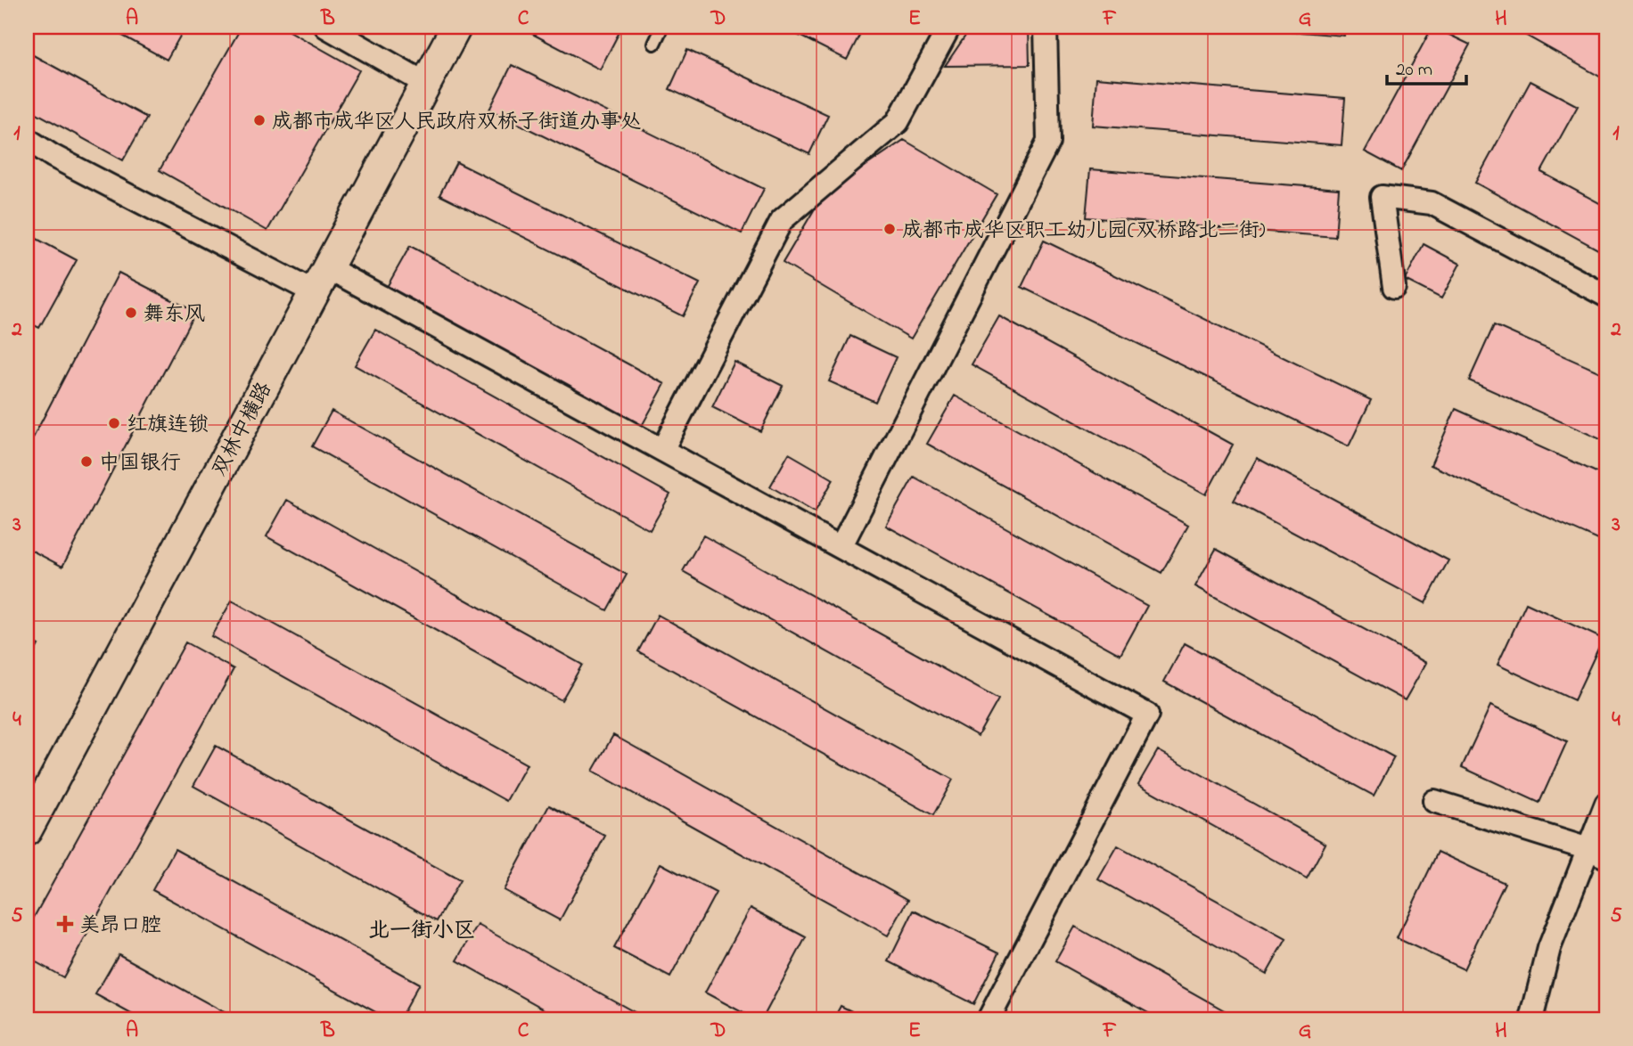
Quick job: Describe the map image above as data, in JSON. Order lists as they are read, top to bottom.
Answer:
{
  "streets": {
    "street": ["双林中横路"]
  },
  "districts": ["北一街小区"],
  "places": {
    "other": [
      "成都市成华区人民政府双桥子街道办事处",
      "成都市成华区职工幼儿园(双桥路北二街)",
      "舞东风",
      "红旗连锁",
      "中国银行"
    ],
    "health": ["美昂口腔"]
  },
  "scale_bar": "20 m",
  "grid": {
    "columns": [
      "A",
      "B",
      "C",
      "D",
      "E",
      "F",
      "G",
      "H"
    ],
    "rows": [
      "1",
      "2",
      "3",
      "4",
      "5"
    ]
  }
}
